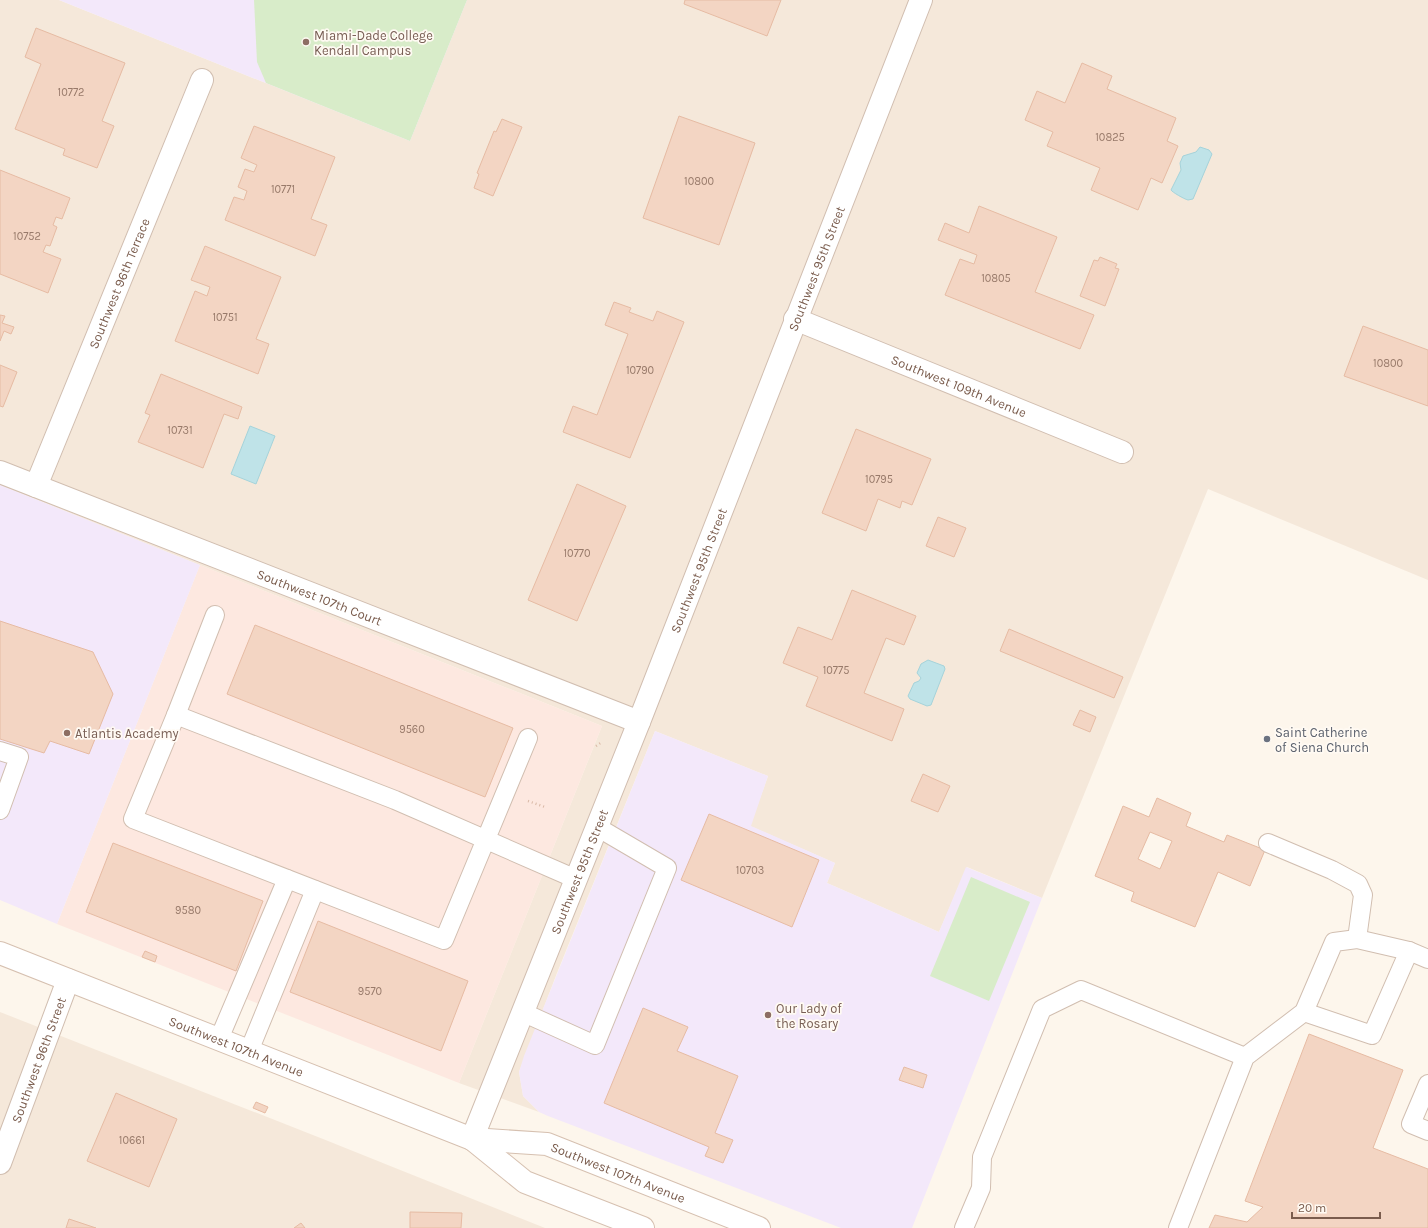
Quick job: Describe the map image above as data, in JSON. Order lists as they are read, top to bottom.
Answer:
{
  "streets": {
    "street": [
      "Southwest 95th Street",
      "Southwest 96th Terrace",
      "Southwest 109th Avenue",
      "Southwest 107th Court",
      "Southwest 107th Avenue",
      "Southwest 96th Street"
    ]
  },
  "crossings": [
    ["Southwest 95th Street", "Southwest 109th Avenue"],
    ["Southwest 95th Street", "Southwest 107th Court"],
    ["Southwest 95th Street", "Southwest 107th Avenue"],
    ["Southwest 96th Terrace", "Southwest 107th Court"],
    ["Southwest 107th Avenue", "Southwest 96th Street"]
  ],
  "places": [
    "Miami-Dade College Kendall Campus",
    "Atlantis Academy",
    "Saint Catherine of Siena Church",
    "Our Lady of the Rosary"
  ],
  "house_numbers": [
    "10772",
    "10825",
    "10800",
    "10771",
    "10752",
    "10805",
    "10751",
    "10800",
    "10790",
    "10731",
    "10795",
    "10770",
    "10775",
    "9560",
    "10703",
    "9580",
    "9570",
    "10661"
  ],
  "scale_bar": "20 m"
}
